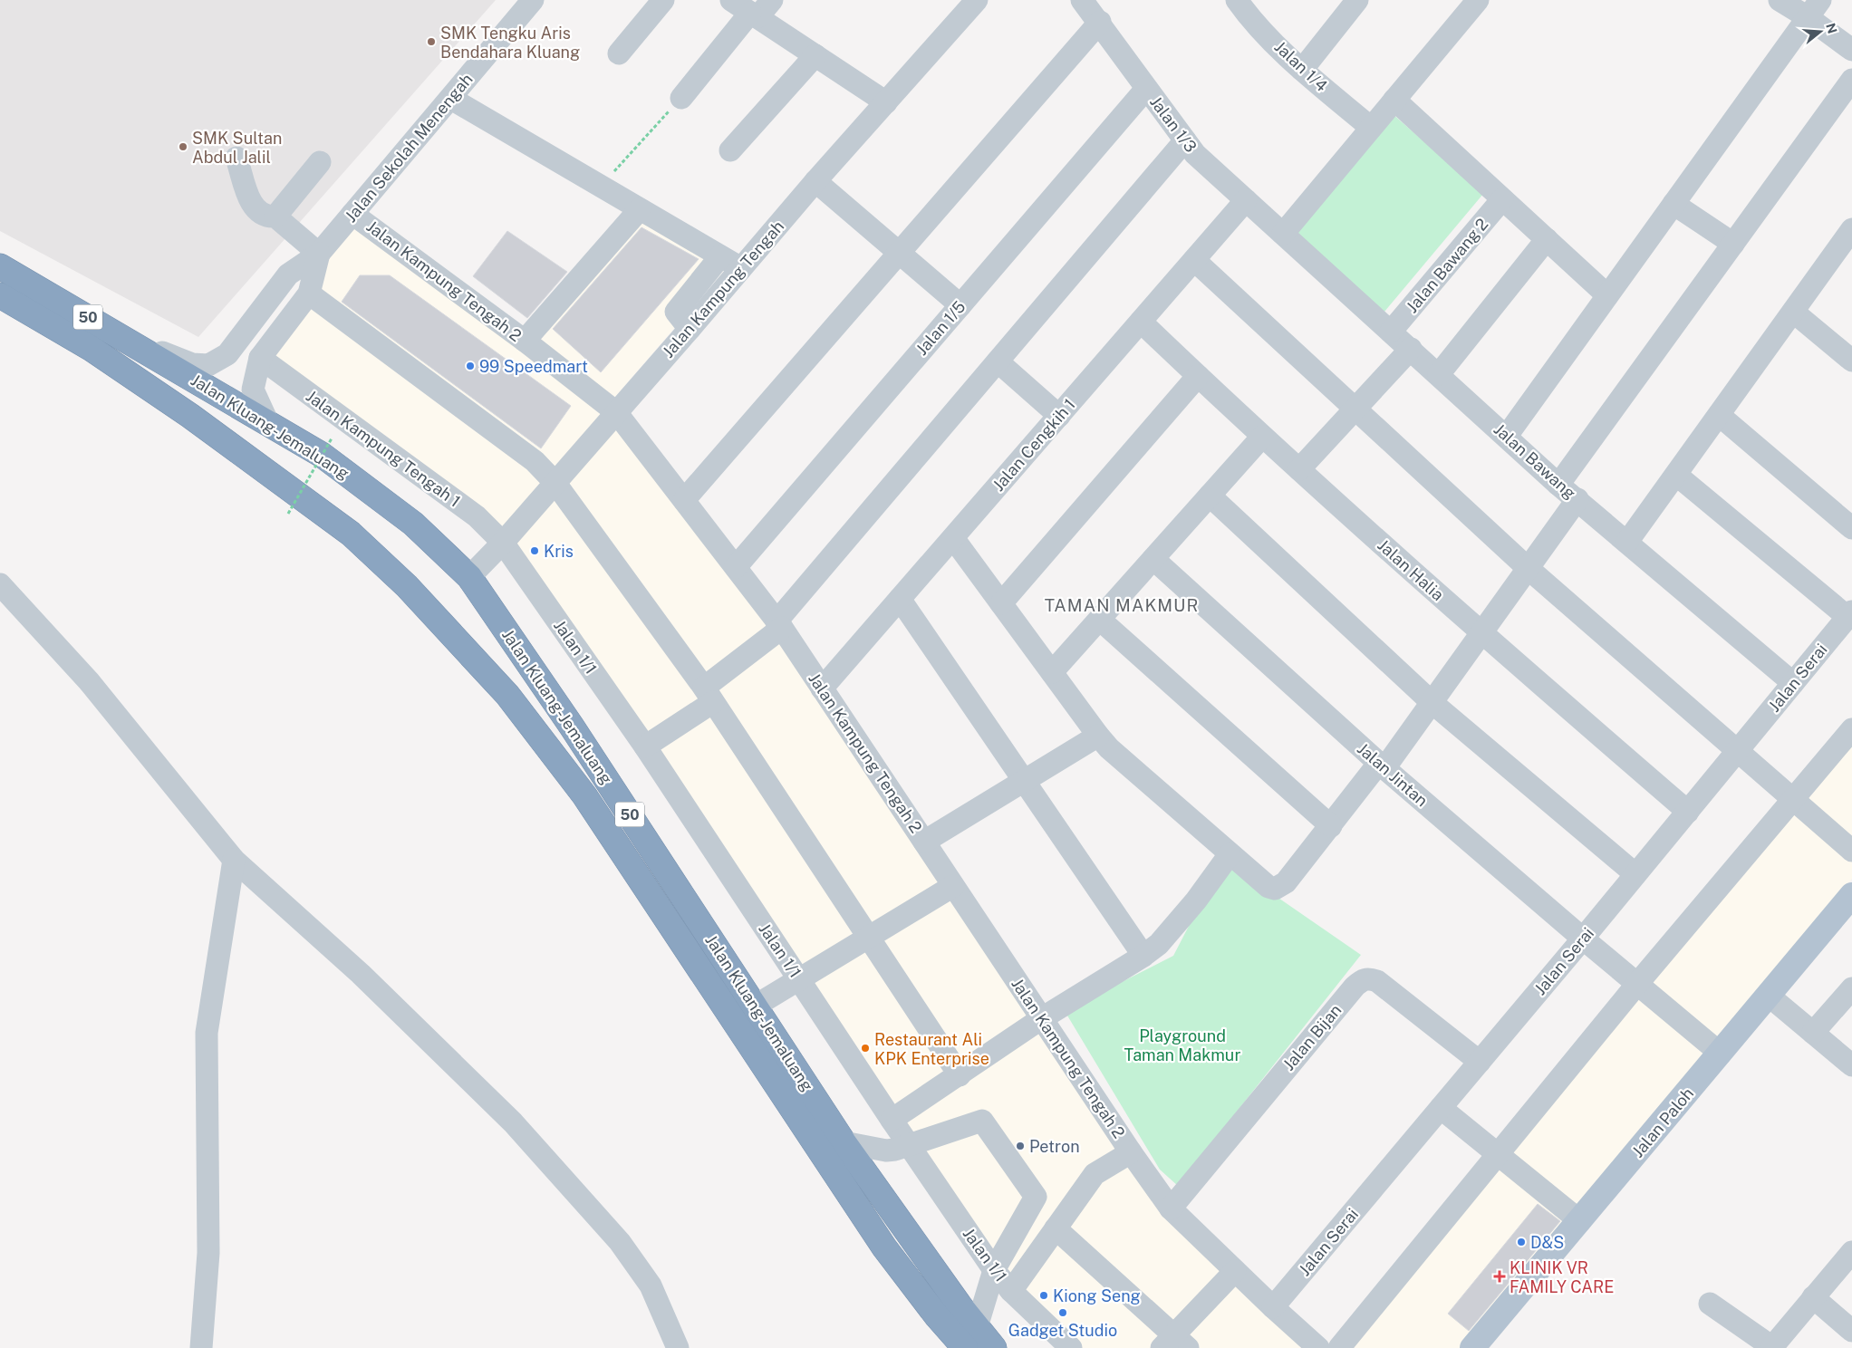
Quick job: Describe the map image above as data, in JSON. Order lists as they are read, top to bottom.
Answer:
{
  "streets": {
    "highway": ["50", "Jalan Kluang-Jemaluang"],
    "main road": ["Jalan Paloh"],
    "street": [
      "Jalan 1/4",
      "Jalan 1/3",
      "Jalan Sekolah Menengah",
      "Jalan Bawang 2",
      "Jalan Kampung Tengah 2",
      "Jalan Kampung Tengah",
      "Jalan 1/5",
      "Jalan Cengkih 1",
      "Jalan Kampung Tengah 1",
      "Jalan Bawang",
      "Jalan Halia",
      "Jalan 1/1",
      "Jalan Serai",
      "Jalan Jintan",
      "Jalan Bijan"
    ]
  },
  "crossings": [
    ["Jalan 1/3", "Jalan 1/5"],
    ["Jalan 1/3", "Jalan Cengkih 1"],
    ["Jalan 1/3", "Jalan Bawang"],
    ["Jalan Sekolah Menengah", "Jalan Kampung Tengah 2"],
    ["Jalan Sekolah Menengah", "Jalan Kluang-Jemaluang"],
    ["Jalan Sekolah Menengah", "Jalan Kampung Tengah 1"],
    ["Jalan Bawang 2", "Jalan Bawang"],
    ["Jalan Kampung Tengah 2", "Jalan Kampung Tengah"],
    ["Jalan Kampung Tengah 2", "Jalan 1/5"],
    ["Jalan Kampung Tengah 2", "Jalan Cengkih 1"],
    ["Jalan Kampung Tengah 2", "Jalan Serai"],
    ["Jalan Kampung Tengah 2", "Jalan Bijan"],
    ["Jalan Kampung Tengah", "Jalan Kluang-Jemaluang"],
    ["Jalan Kampung Tengah", "Jalan Kampung Tengah 1"],
    ["Jalan Kampung Tengah", "Jalan 1/1"],
    ["Jalan Cengkih 1", "Jalan Halia"],
    ["Jalan Kampung Tengah 1", "Jalan 1/1"],
    ["Jalan Bawang", "Jalan Serai"],
    ["Jalan Halia", "Jalan Serai"],
    ["Jalan Serai", "Jalan Jintan"],
    ["Jalan Serai", "Jalan Bijan"],
    ["Jalan Jintan", "Jalan Paloh"]
  ],
  "districts": ["TAMAN MAKMUR"],
  "parks": ["Playground Taman Makmur"],
  "places": {
    "other": [
      "SMK Tengku Aris Bendahara Kluang",
      "SMK Sultan Abdul Jalil",
      "99 Speedmart",
      "Kris",
      "Restaurant Ali KPK Enterprise",
      "Petron",
      "D&S",
      "Kiong Seng",
      "Gadget Studio"
    ],
    "health": ["KLINIK VR FAMILY CARE"]
  },
  "north": "right"
}
